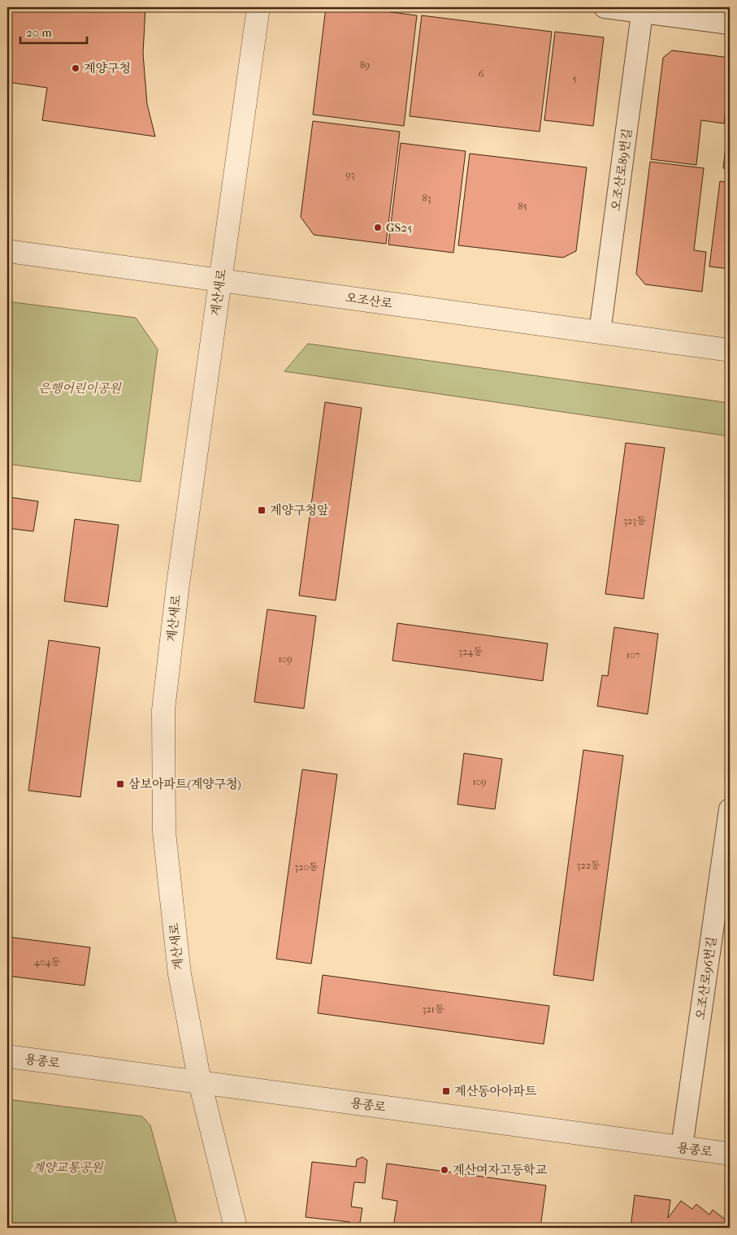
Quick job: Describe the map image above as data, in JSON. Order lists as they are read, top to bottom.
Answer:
{
  "streets": {
    "street": [
      "오조산로89번길",
      "계산새로",
      "오조산로",
      "오조산로96번길",
      "용종로"
    ]
  },
  "crossings": [
    ["오조산로89번길", "오조산로"],
    ["계산새로", "오조산로"],
    ["계산새로", "용종로"],
    ["오조산로96번길", "용종로"]
  ],
  "parks": ["은행어린이공원", "계양교통공원"],
  "places": {
    "other": ["계양구청", "GS25", "계산여자고등학교"],
    "transit": ["계양구청앞", "삼보아파트(계양구청)", "계산동아아파트"]
  },
  "house_numbers": [
    "89",
    "6",
    "5",
    "93",
    "83",
    "85",
    "323동",
    "324동",
    "107",
    "109",
    "109",
    "322동",
    "320동",
    "404동",
    "321동"
  ],
  "scale_bar": "20 m"
}
